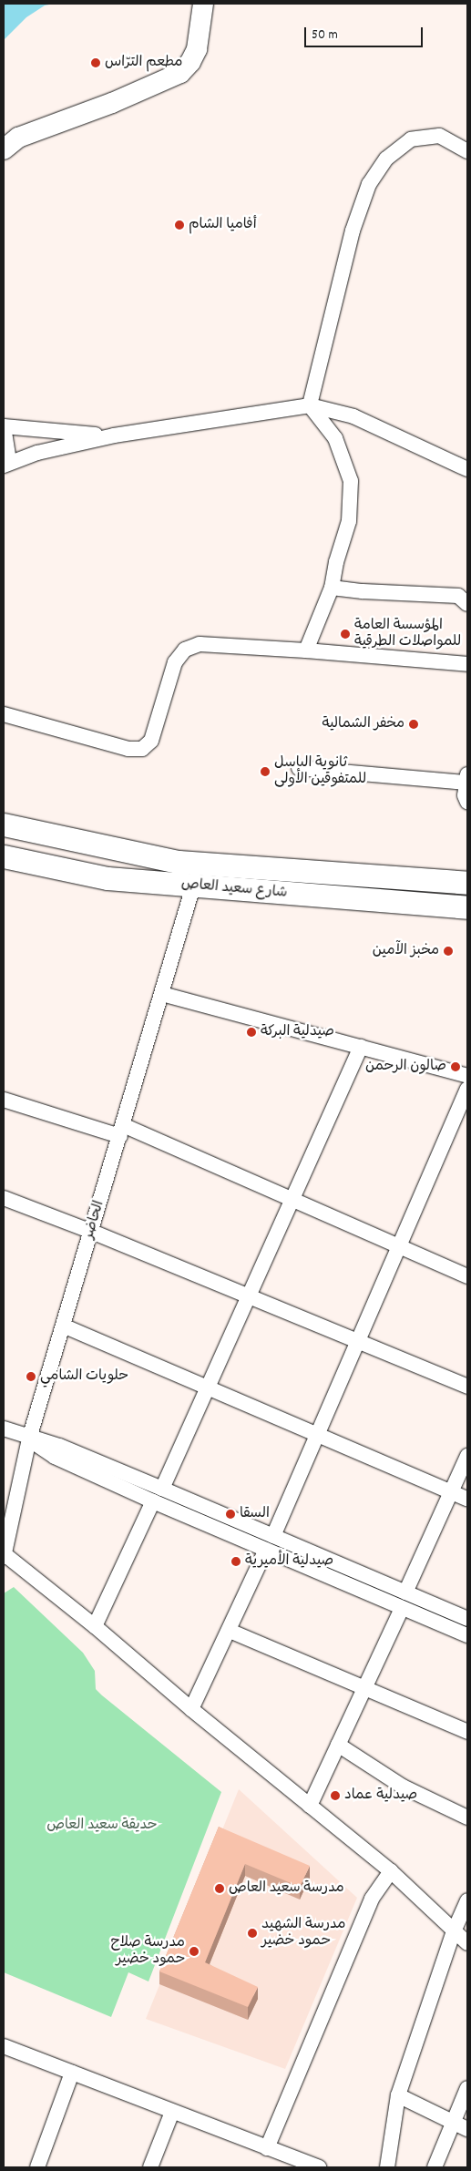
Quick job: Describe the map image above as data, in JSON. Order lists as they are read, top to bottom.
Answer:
{
  "streets": {
    "main road": ["شارع سعيد العاص"],
    "street": ["الحاضر"]
  },
  "crossings": [
    ["شارع سعيد العاص", "الحاضر"]
  ],
  "parks": ["حديقة سعيد العاص"],
  "places": [
    "مطعم الترّاس",
    "أفاميا الشام",
    "المؤسسة العامة للمواصلات الطرقية",
    "مخفر الشمالية",
    "ثانوية الباسل للمتفوقين الأولى",
    "مخبز الآمين",
    "صيدلية البركة",
    "صالون الرحمن",
    "حلويات الشامي",
    "السقا",
    "صيدلية الأميرية",
    "صيدلية عماد",
    "مدرسة سعيد العاص",
    "مدرسة الشهيد حمود خضير",
    "مدرسة صلاح حمود خضير"
  ],
  "scale_bar": "50 m"
}
